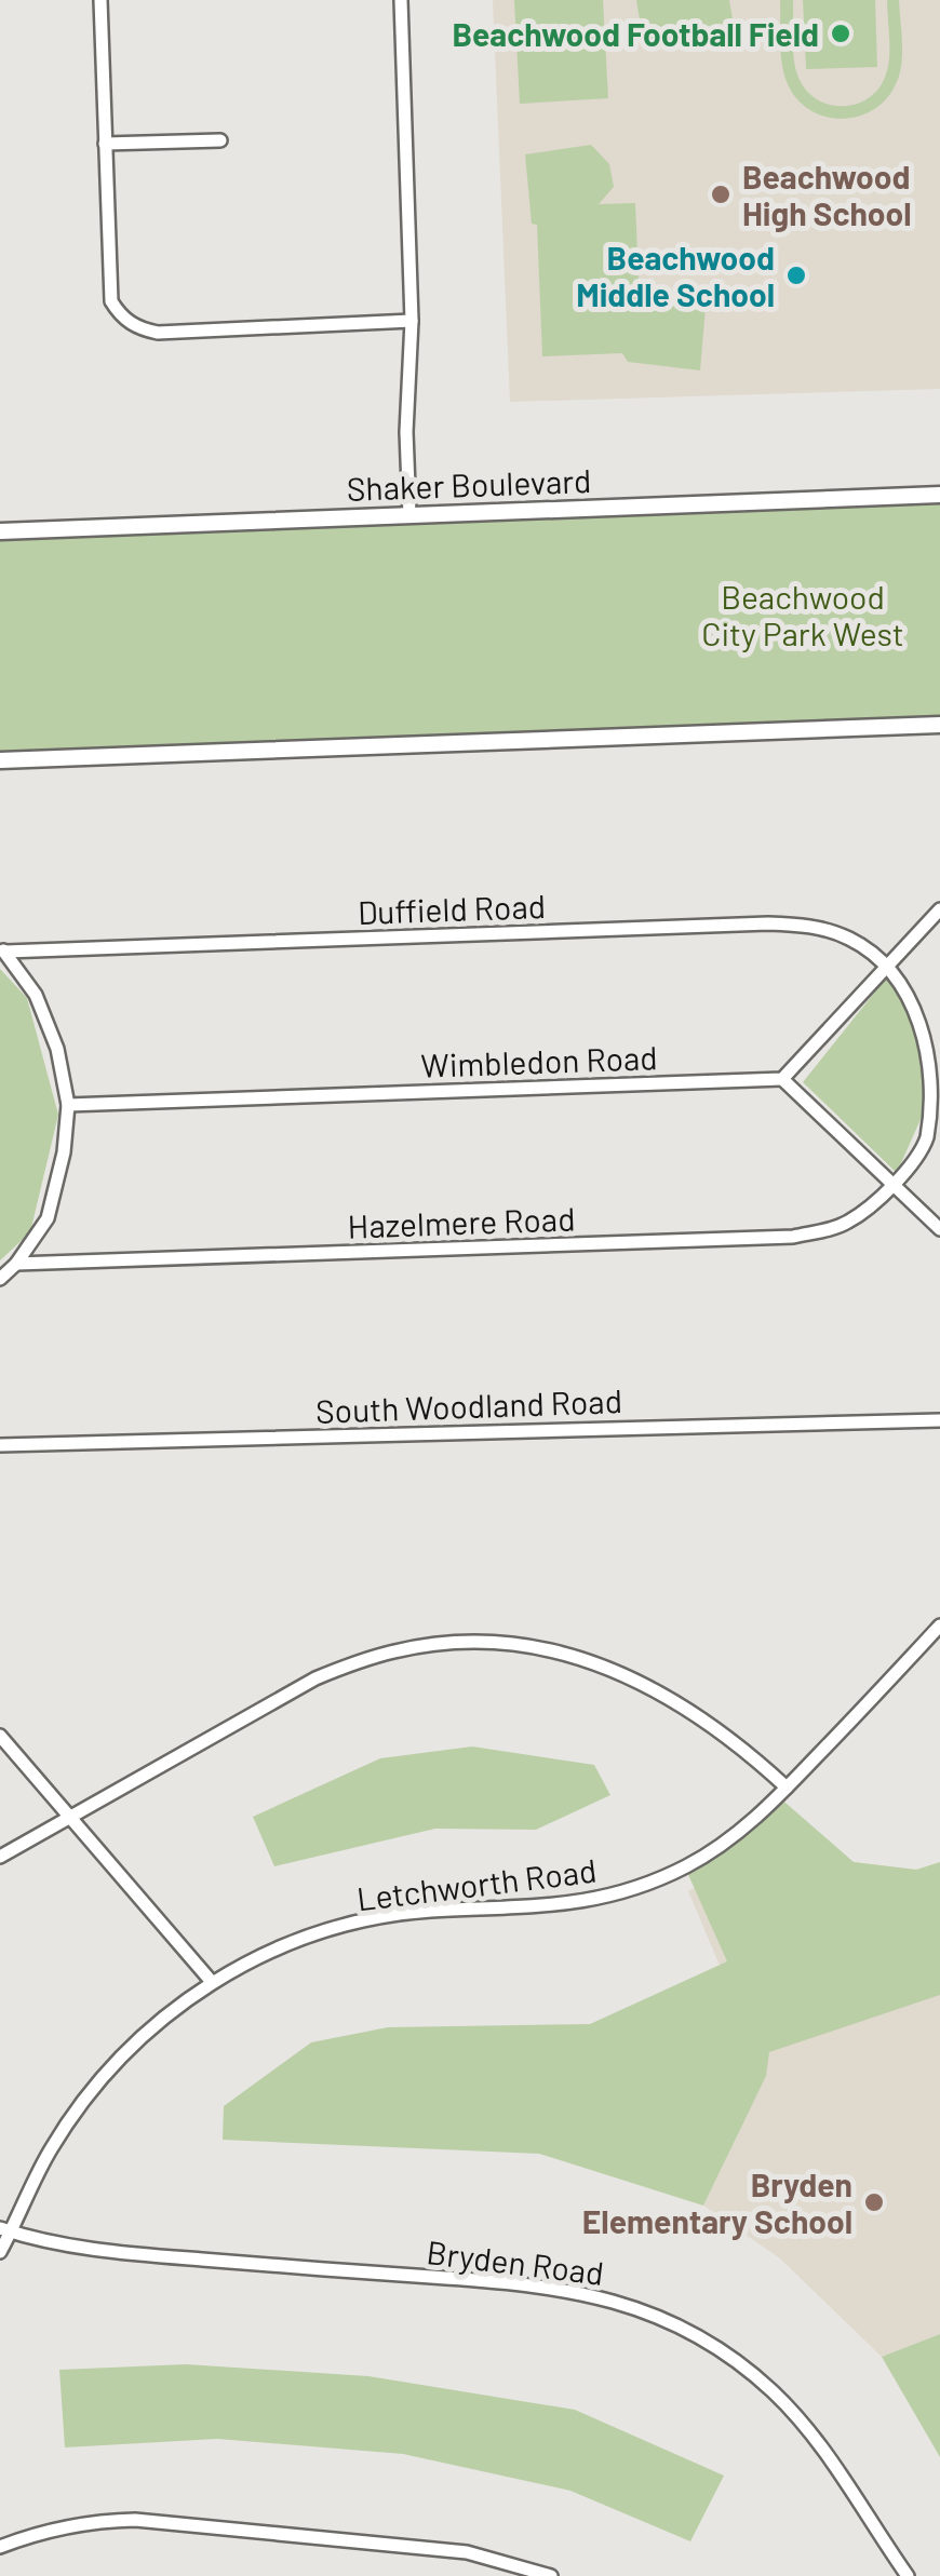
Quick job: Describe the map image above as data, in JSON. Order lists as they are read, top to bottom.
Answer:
{
  "streets": {
    "main road": ["Shaker Boulevard"],
    "street": [
      "Duffield Road",
      "Wimbledon Road",
      "Hazelmere Road",
      "South Woodland Road",
      "Letchworth Road",
      "Bryden Road"
    ]
  },
  "crossings": [
    ["Duffield Road", "Hazelmere Road"],
    ["Letchworth Road", "Bryden Road"]
  ],
  "parks": ["Beachwood City Park West"],
  "places": [
    "Beachwood Football Field",
    "Beachwood High School",
    "Beachwood Middle School",
    "Bryden Elementary School"
  ]
}
